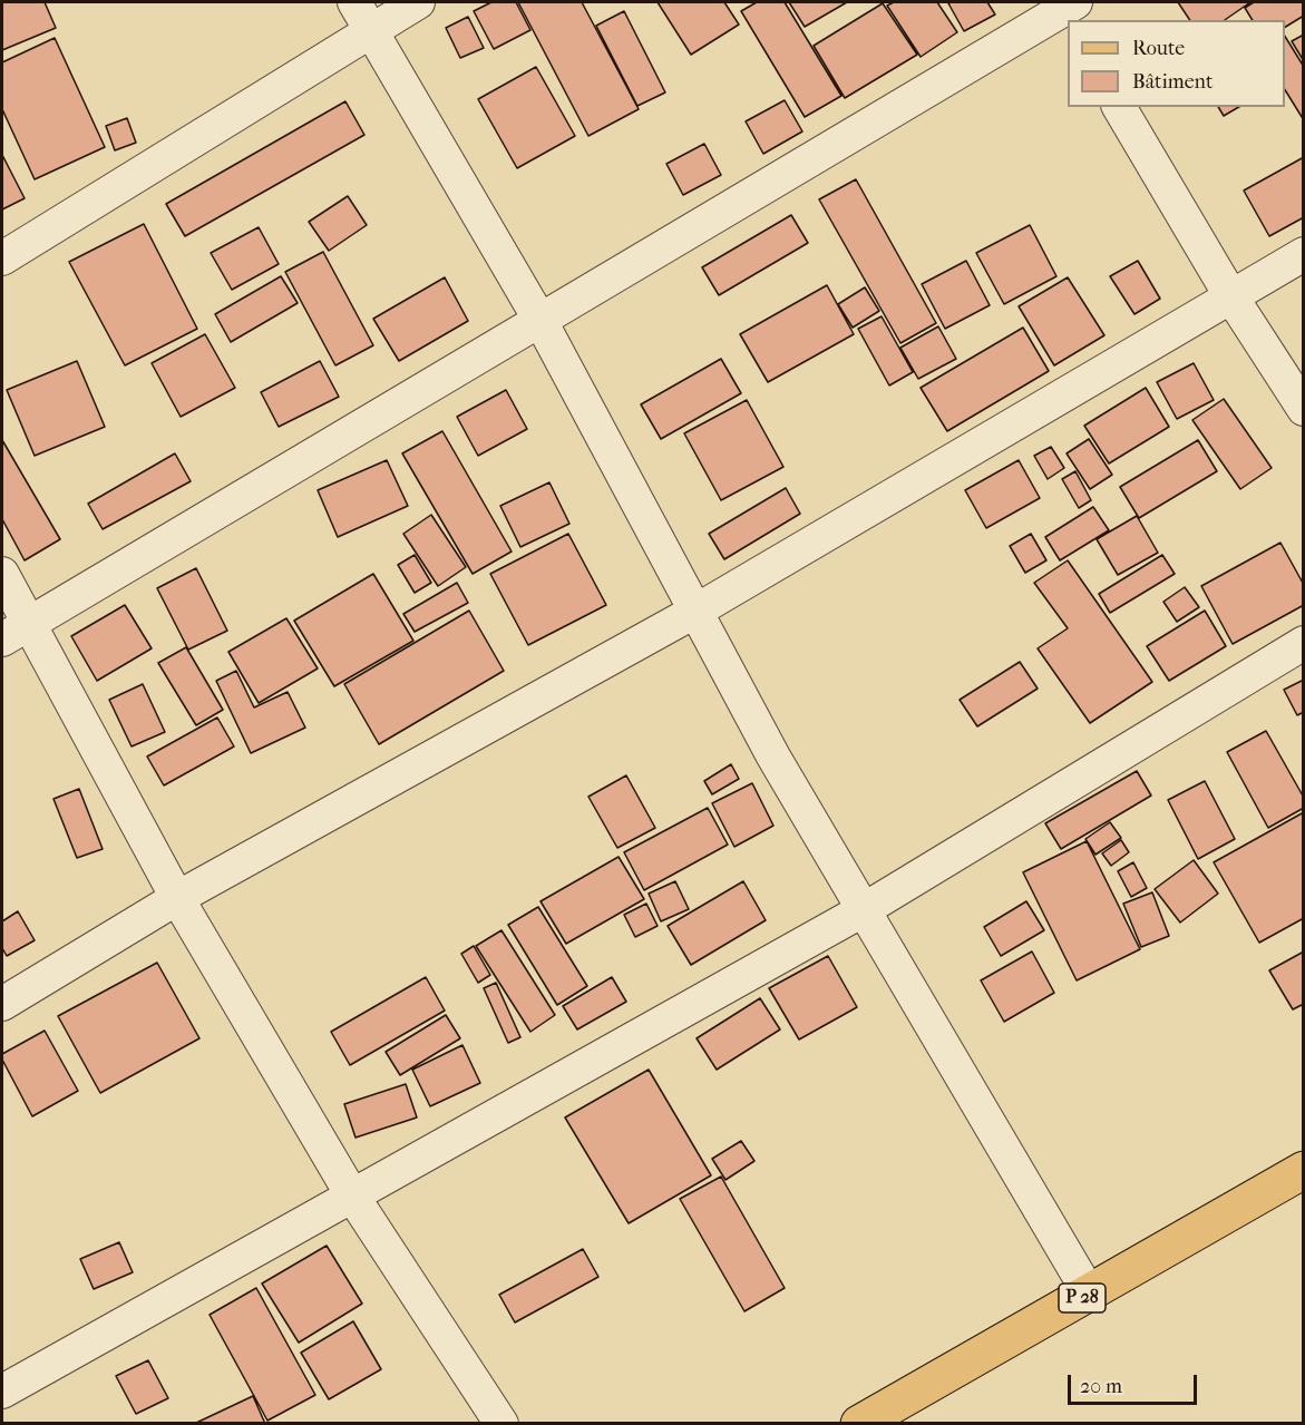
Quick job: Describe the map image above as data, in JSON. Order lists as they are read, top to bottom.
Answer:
{
  "streets": {
    "main road": ["P 28"]
  },
  "legend": ["Route", "Bâtiment"],
  "scale_bar": "20 m"
}
